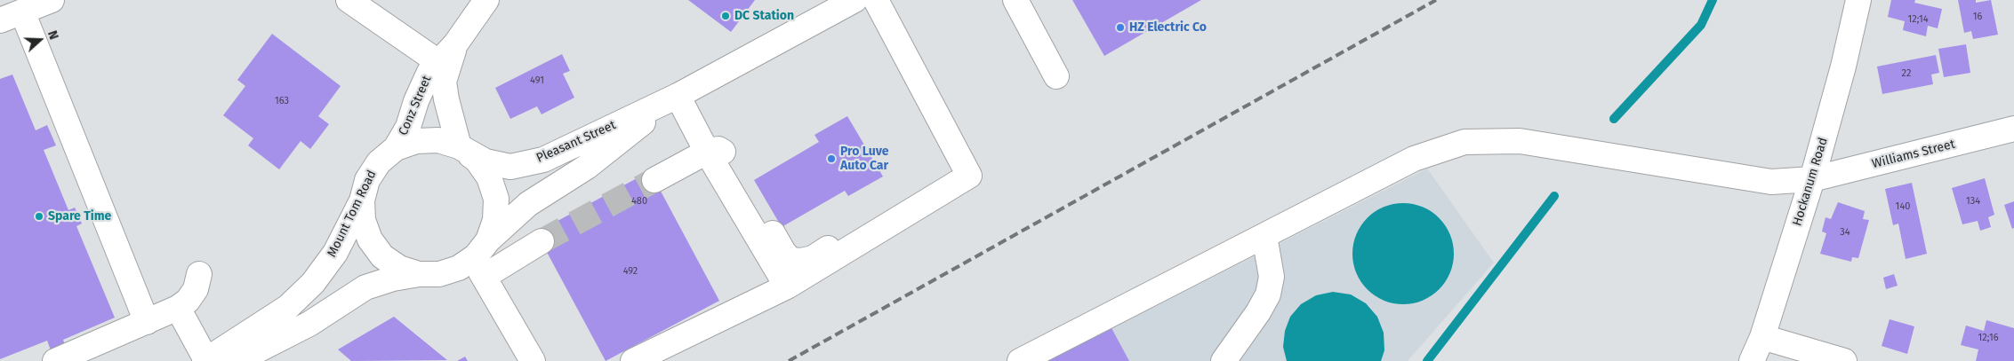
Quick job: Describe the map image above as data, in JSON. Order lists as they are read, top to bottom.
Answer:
{
  "streets": {
    "main road": [
      "Conz Street",
      "Pleasant Street",
      "Williams Street",
      "Hockanum Road",
      "Mount Tom Road"
    ]
  },
  "crossings": [
    ["Conz Street", "Pleasant Street"],
    ["Conz Street", "Mount Tom Road"],
    ["Pleasant Street", "Mount Tom Road"],
    ["Williams Street", "Hockanum Road"]
  ],
  "places": [
    "DC Station",
    "HZ Electric Co",
    "Pro Luve Auto Car",
    "Spare Time"
  ],
  "house_numbers": [
    "16",
    "12;14",
    "22",
    "491",
    "163",
    "480",
    "134",
    "140",
    "34",
    "492",
    "12;16"
  ],
  "north": "right"
}
